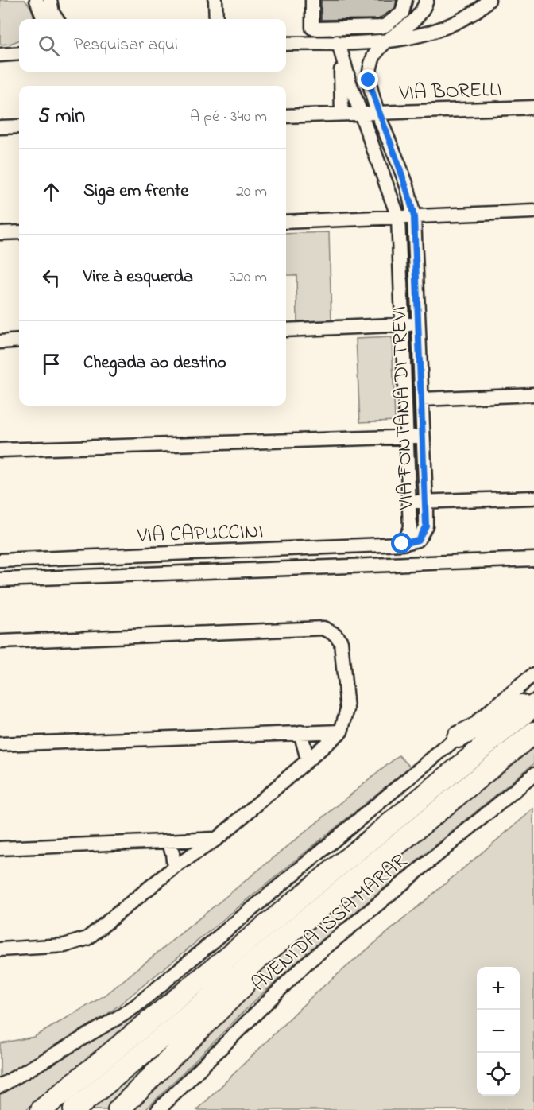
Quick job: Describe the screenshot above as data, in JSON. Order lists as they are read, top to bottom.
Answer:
{
  "streets": {
    "street": [
      "VIA BORELLI",
      "VIA FONTANA DI TREVI",
      "VIA CAPUCCINI",
      "AVENIDA ISSA MARAR"
    ]
  },
  "crossings": [
    ["VIA BORELLI", "VIA FONTANA DI TREVI"],
    ["VIA FONTANA DI TREVI", "VIA CAPUCCINI"]
  ],
  "page": {
    "search": "Pesquisar aqui",
    "heading": ["5 min", "A pé · 340 m"],
    "list": [
      ["Siga em frente", "20 m"],
      ["Vire à esquerda", "320 m"],
      "Chegada ao destino"
    ],
    "map_buttons": ["+", "−"]
  }
}
